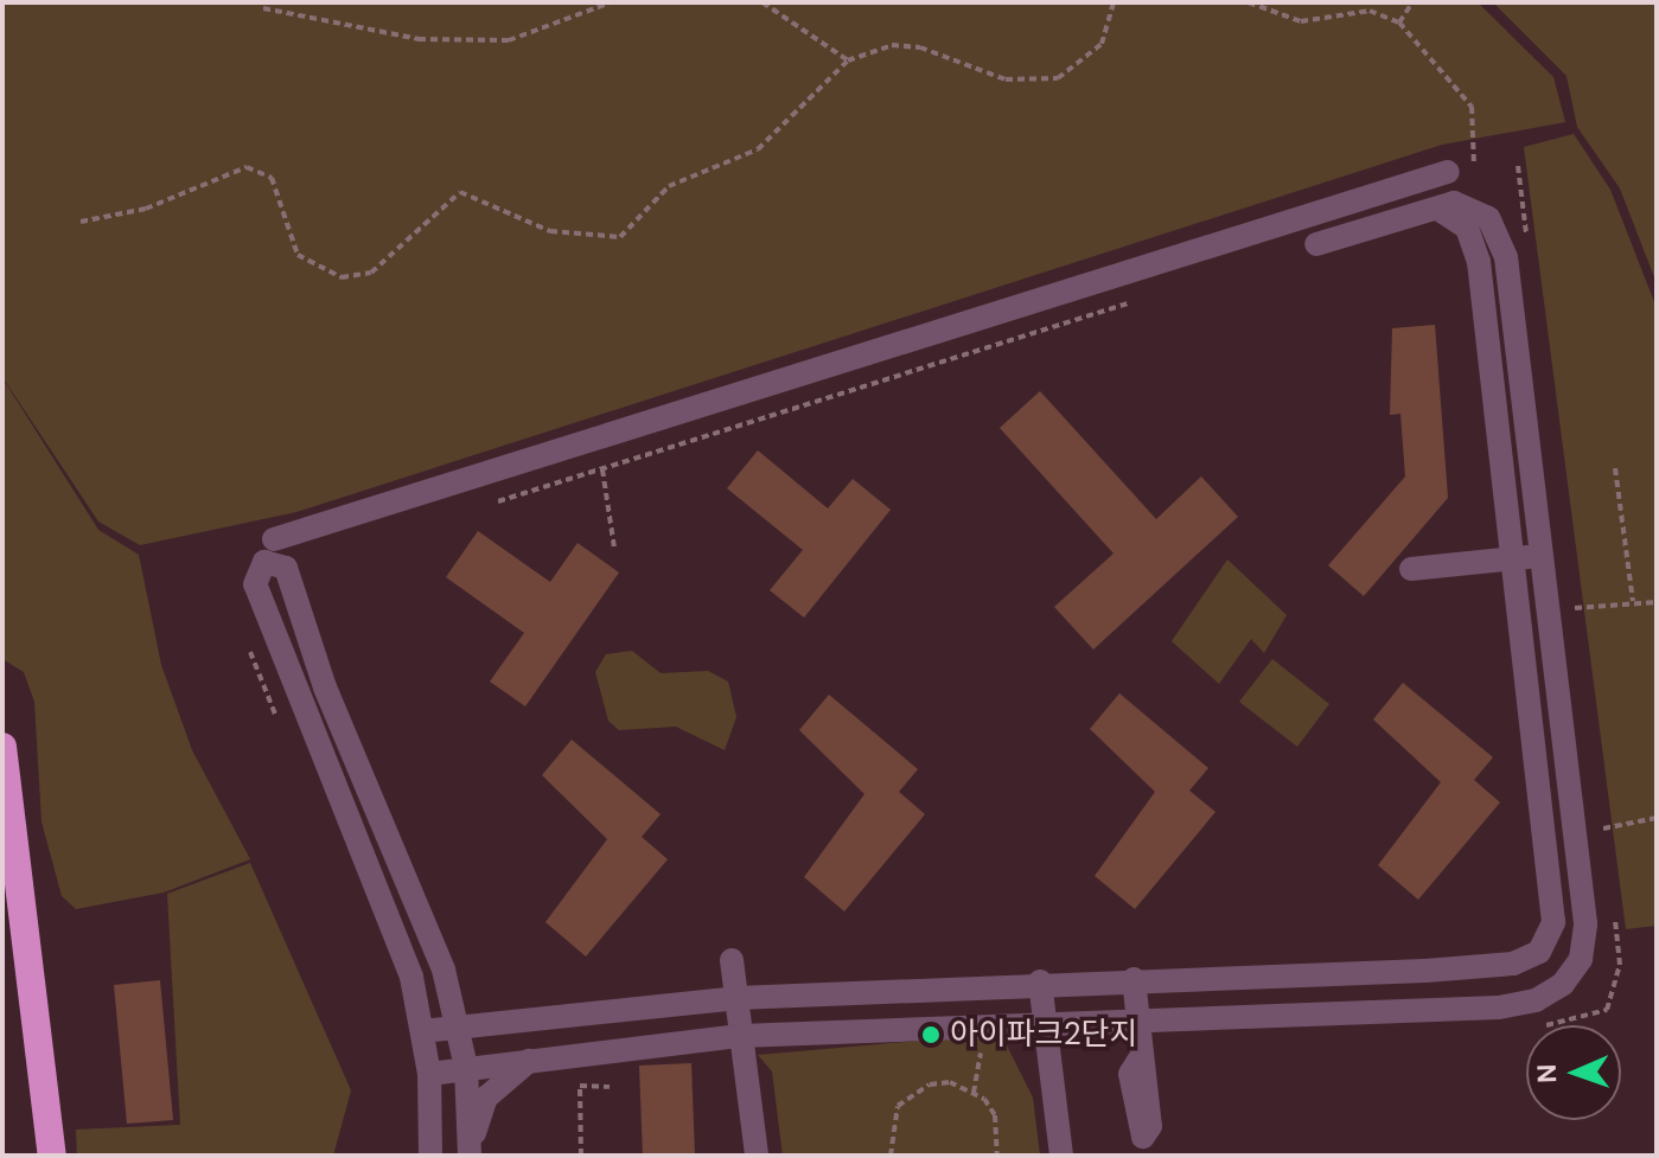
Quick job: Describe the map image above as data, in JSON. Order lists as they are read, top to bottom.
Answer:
{
  "places": ["아이파크2단지"],
  "north": "left"
}
